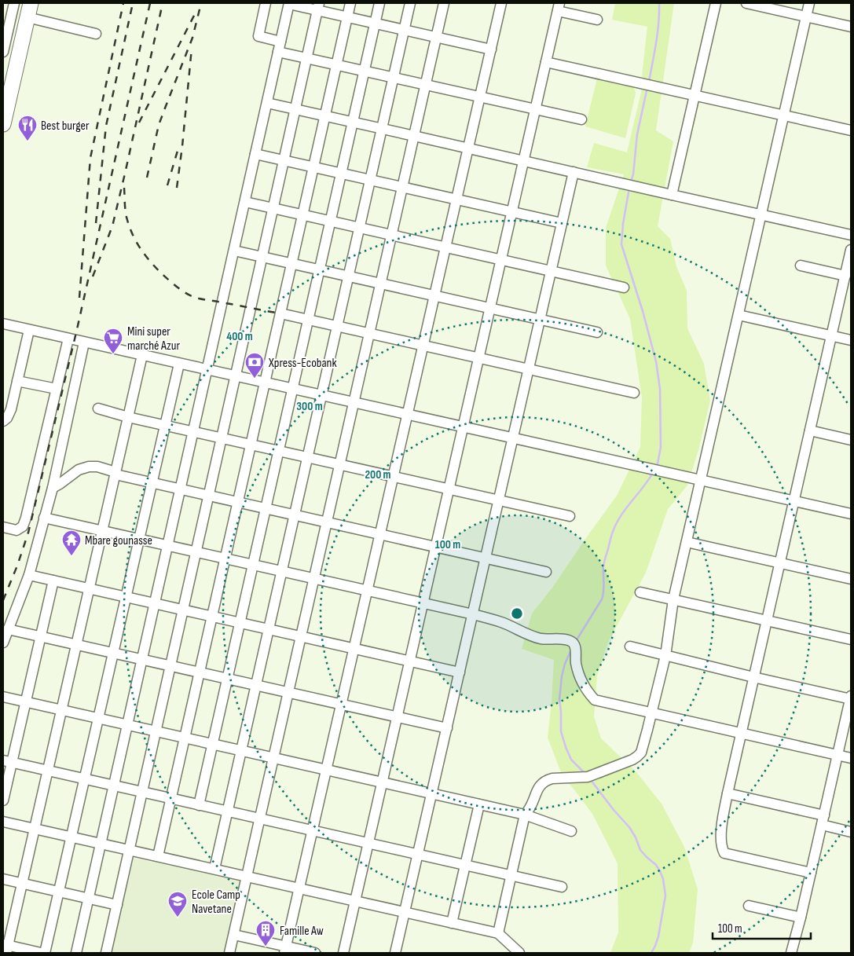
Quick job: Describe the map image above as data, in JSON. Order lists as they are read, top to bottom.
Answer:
{
  "places": {
    "restaurant": ["Best burger"],
    "supermarket": ["Mini super marché Azur"],
    "bank": ["Xpress-Ecobank"],
    "temple": ["Mbare gounasse"],
    "school or university": ["Ecole Camp Navetane"],
    "building": ["Famille Aw"]
  },
  "scale_bar": "100 m",
  "rings": [
    "400 m",
    "300 m",
    "200 m",
    "100 m"
  ]
}
